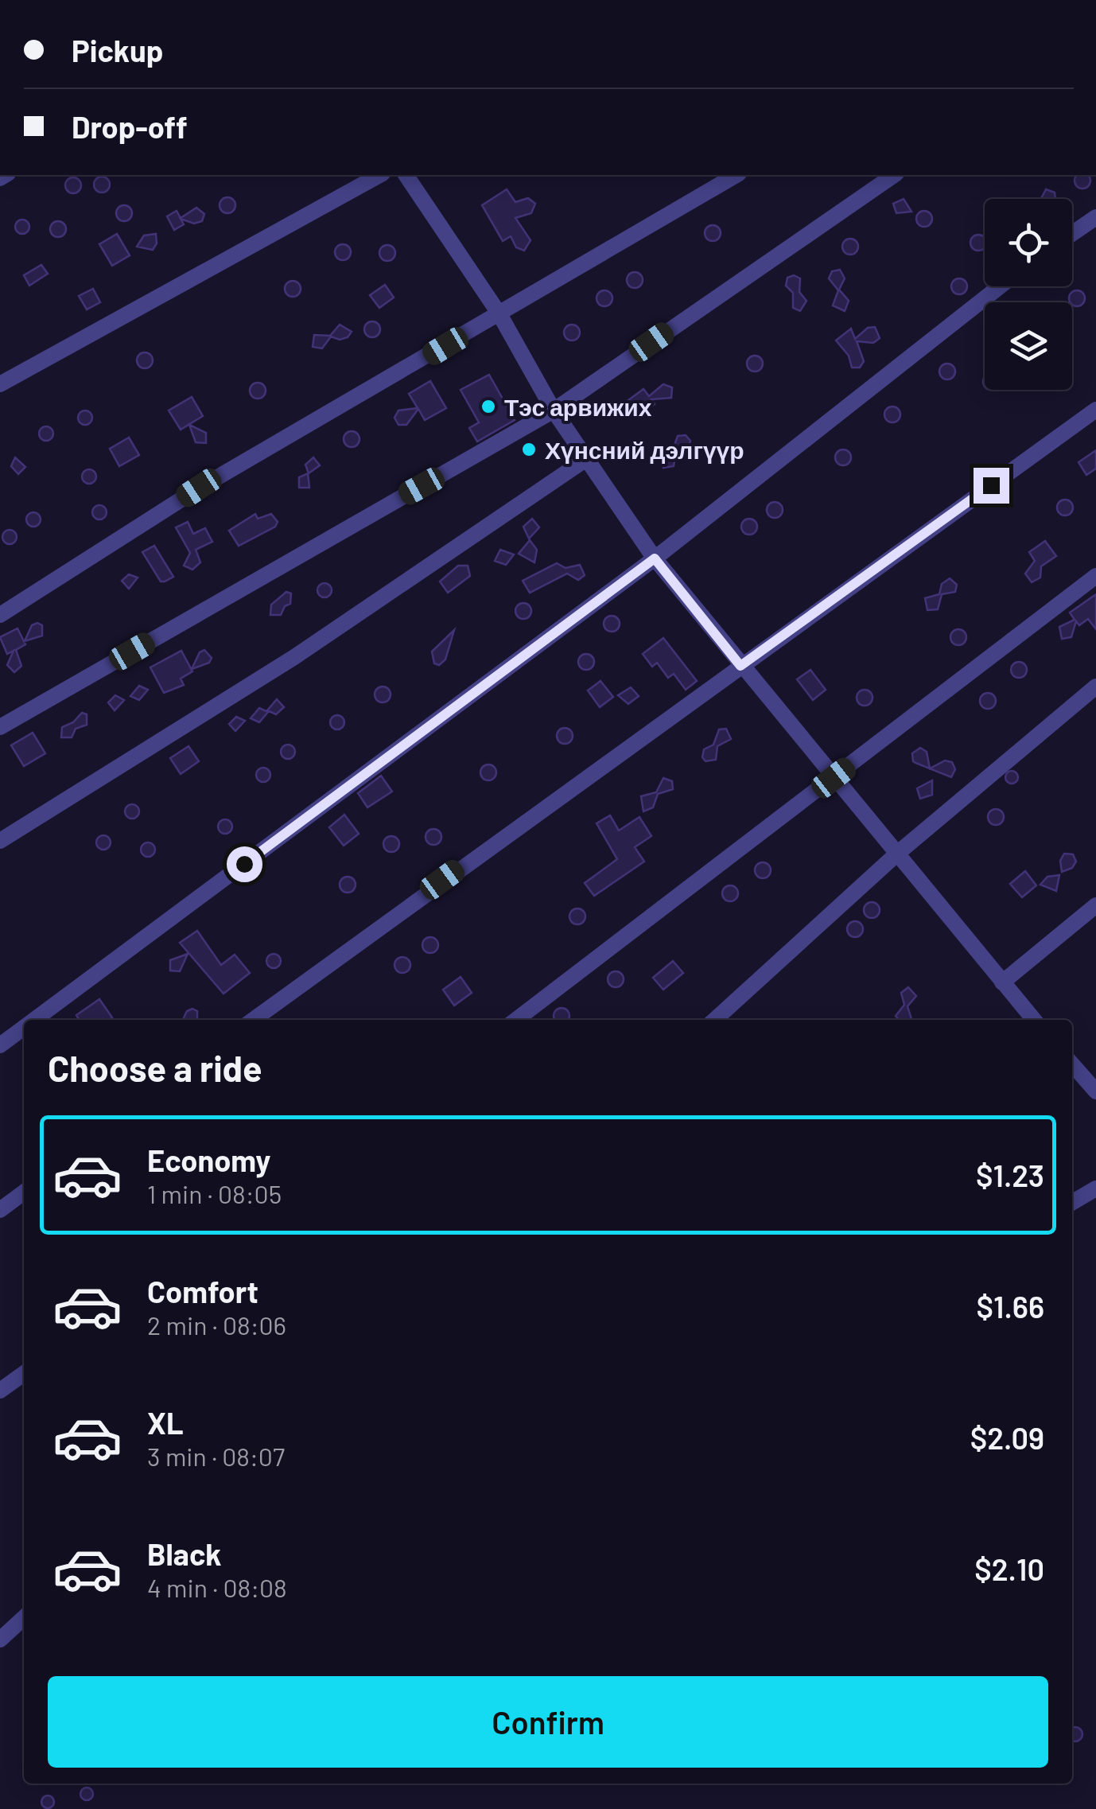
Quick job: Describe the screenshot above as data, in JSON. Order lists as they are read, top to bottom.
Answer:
{
  "places": ["Тэс арвижих", "Хүнсний дэлгүүр"],
  "page": {
    "banner": ["Pickup", "Drop-off"],
    "heading": "Choose a ride",
    "list": [
      {
        "name": "Economy",
        "note": "1 min · 08:05",
        "value": "$1.23"
      },
      {
        "name": "Comfort",
        "note": "2 min · 08:06",
        "value": "$1.66"
      },
      {
        "name": "XL",
        "note": "3 min · 08:07",
        "value": "$2.09"
      },
      {
        "name": "Black",
        "note": "4 min · 08:08",
        "value": "$2.10"
      }
    ],
    "buttons": "Confirm"
  }
}
